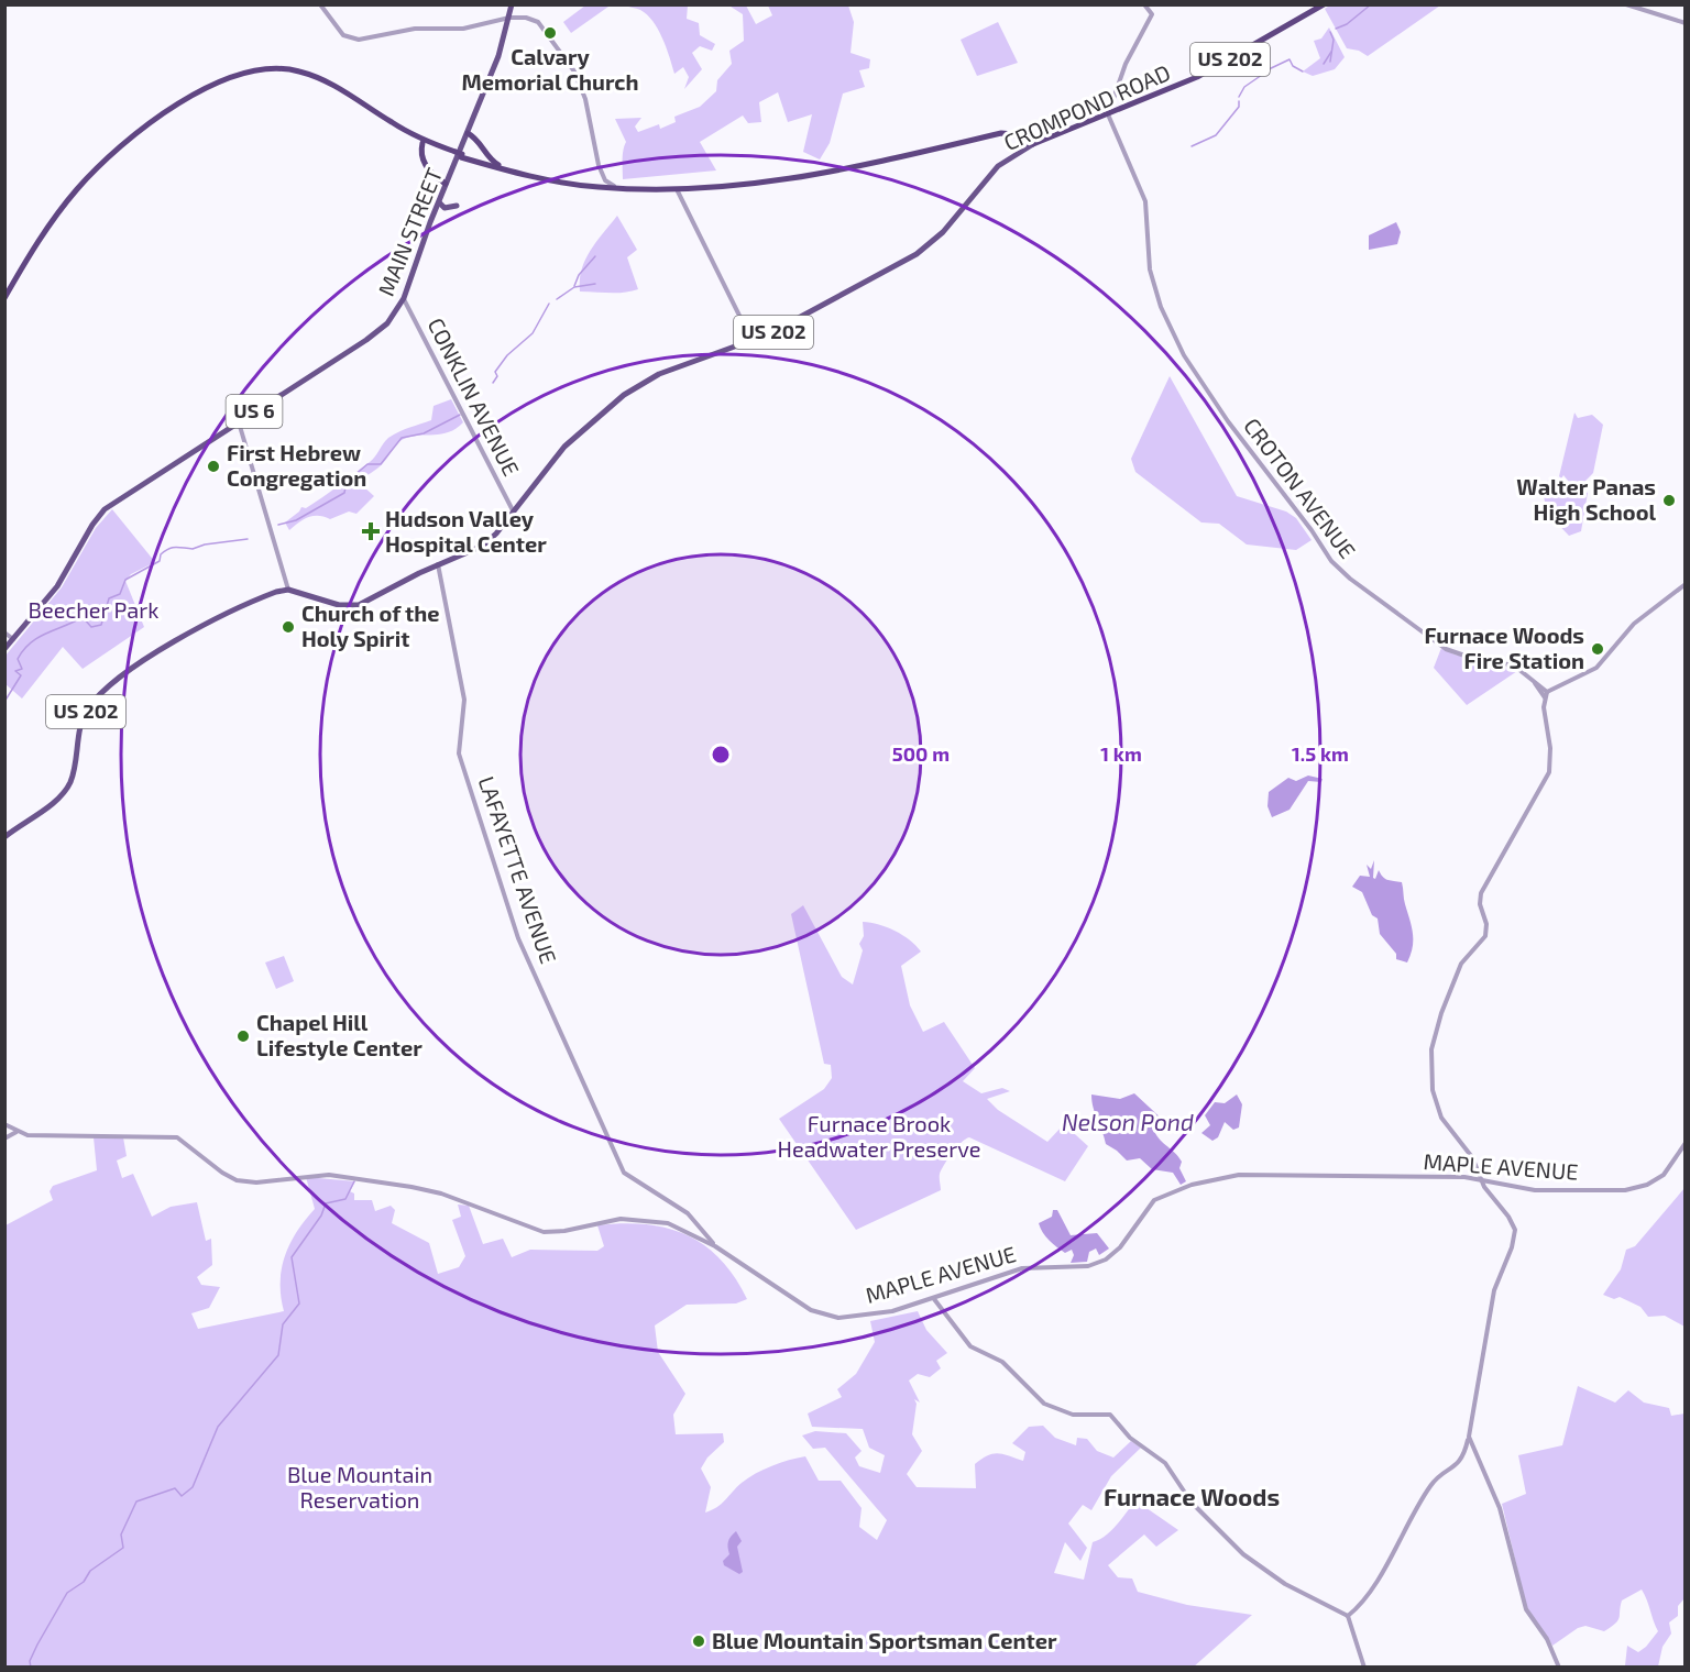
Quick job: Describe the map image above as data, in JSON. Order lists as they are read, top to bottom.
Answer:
{
  "streets": {
    "highway": ["US 202", "CROMPOND ROAD"],
    "main road": ["MAIN STREET", "US 6"],
    "street": [
      "CONKLIN AVENUE",
      "CROTON AVENUE",
      "LAFAYETTE AVENUE",
      "MAPLE AVENUE"
    ]
  },
  "crossings": [
    ["US 202", "CROMPOND ROAD"],
    ["CROMPOND ROAD", "CONKLIN AVENUE"],
    ["CROMPOND ROAD", "CROTON AVENUE"],
    ["CROMPOND ROAD", "LAFAYETTE AVENUE"],
    ["MAIN STREET", "CONKLIN AVENUE"],
    ["LAFAYETTE AVENUE", "MAPLE AVENUE"]
  ],
  "districts": ["Furnace Woods"],
  "water": ["Nelson Pond"],
  "parks": ["Beecher Park", "Furnace Brook Headwater Preserve", "Blue Mountain Reservation"],
  "places": {
    "other": [
      "Calvary Memorial Church",
      "First Hebrew Congregation",
      "Walter Panas High School",
      "Church of the Holy Spirit",
      "Furnace Woods Fire Station",
      "Chapel Hill Lifestyle Center",
      "Blue Mountain Sportsman Center"
    ],
    "health": ["Hudson Valley Hospital Center"]
  },
  "rings": ["500 m", "1 km", "1.5 km"]
}
